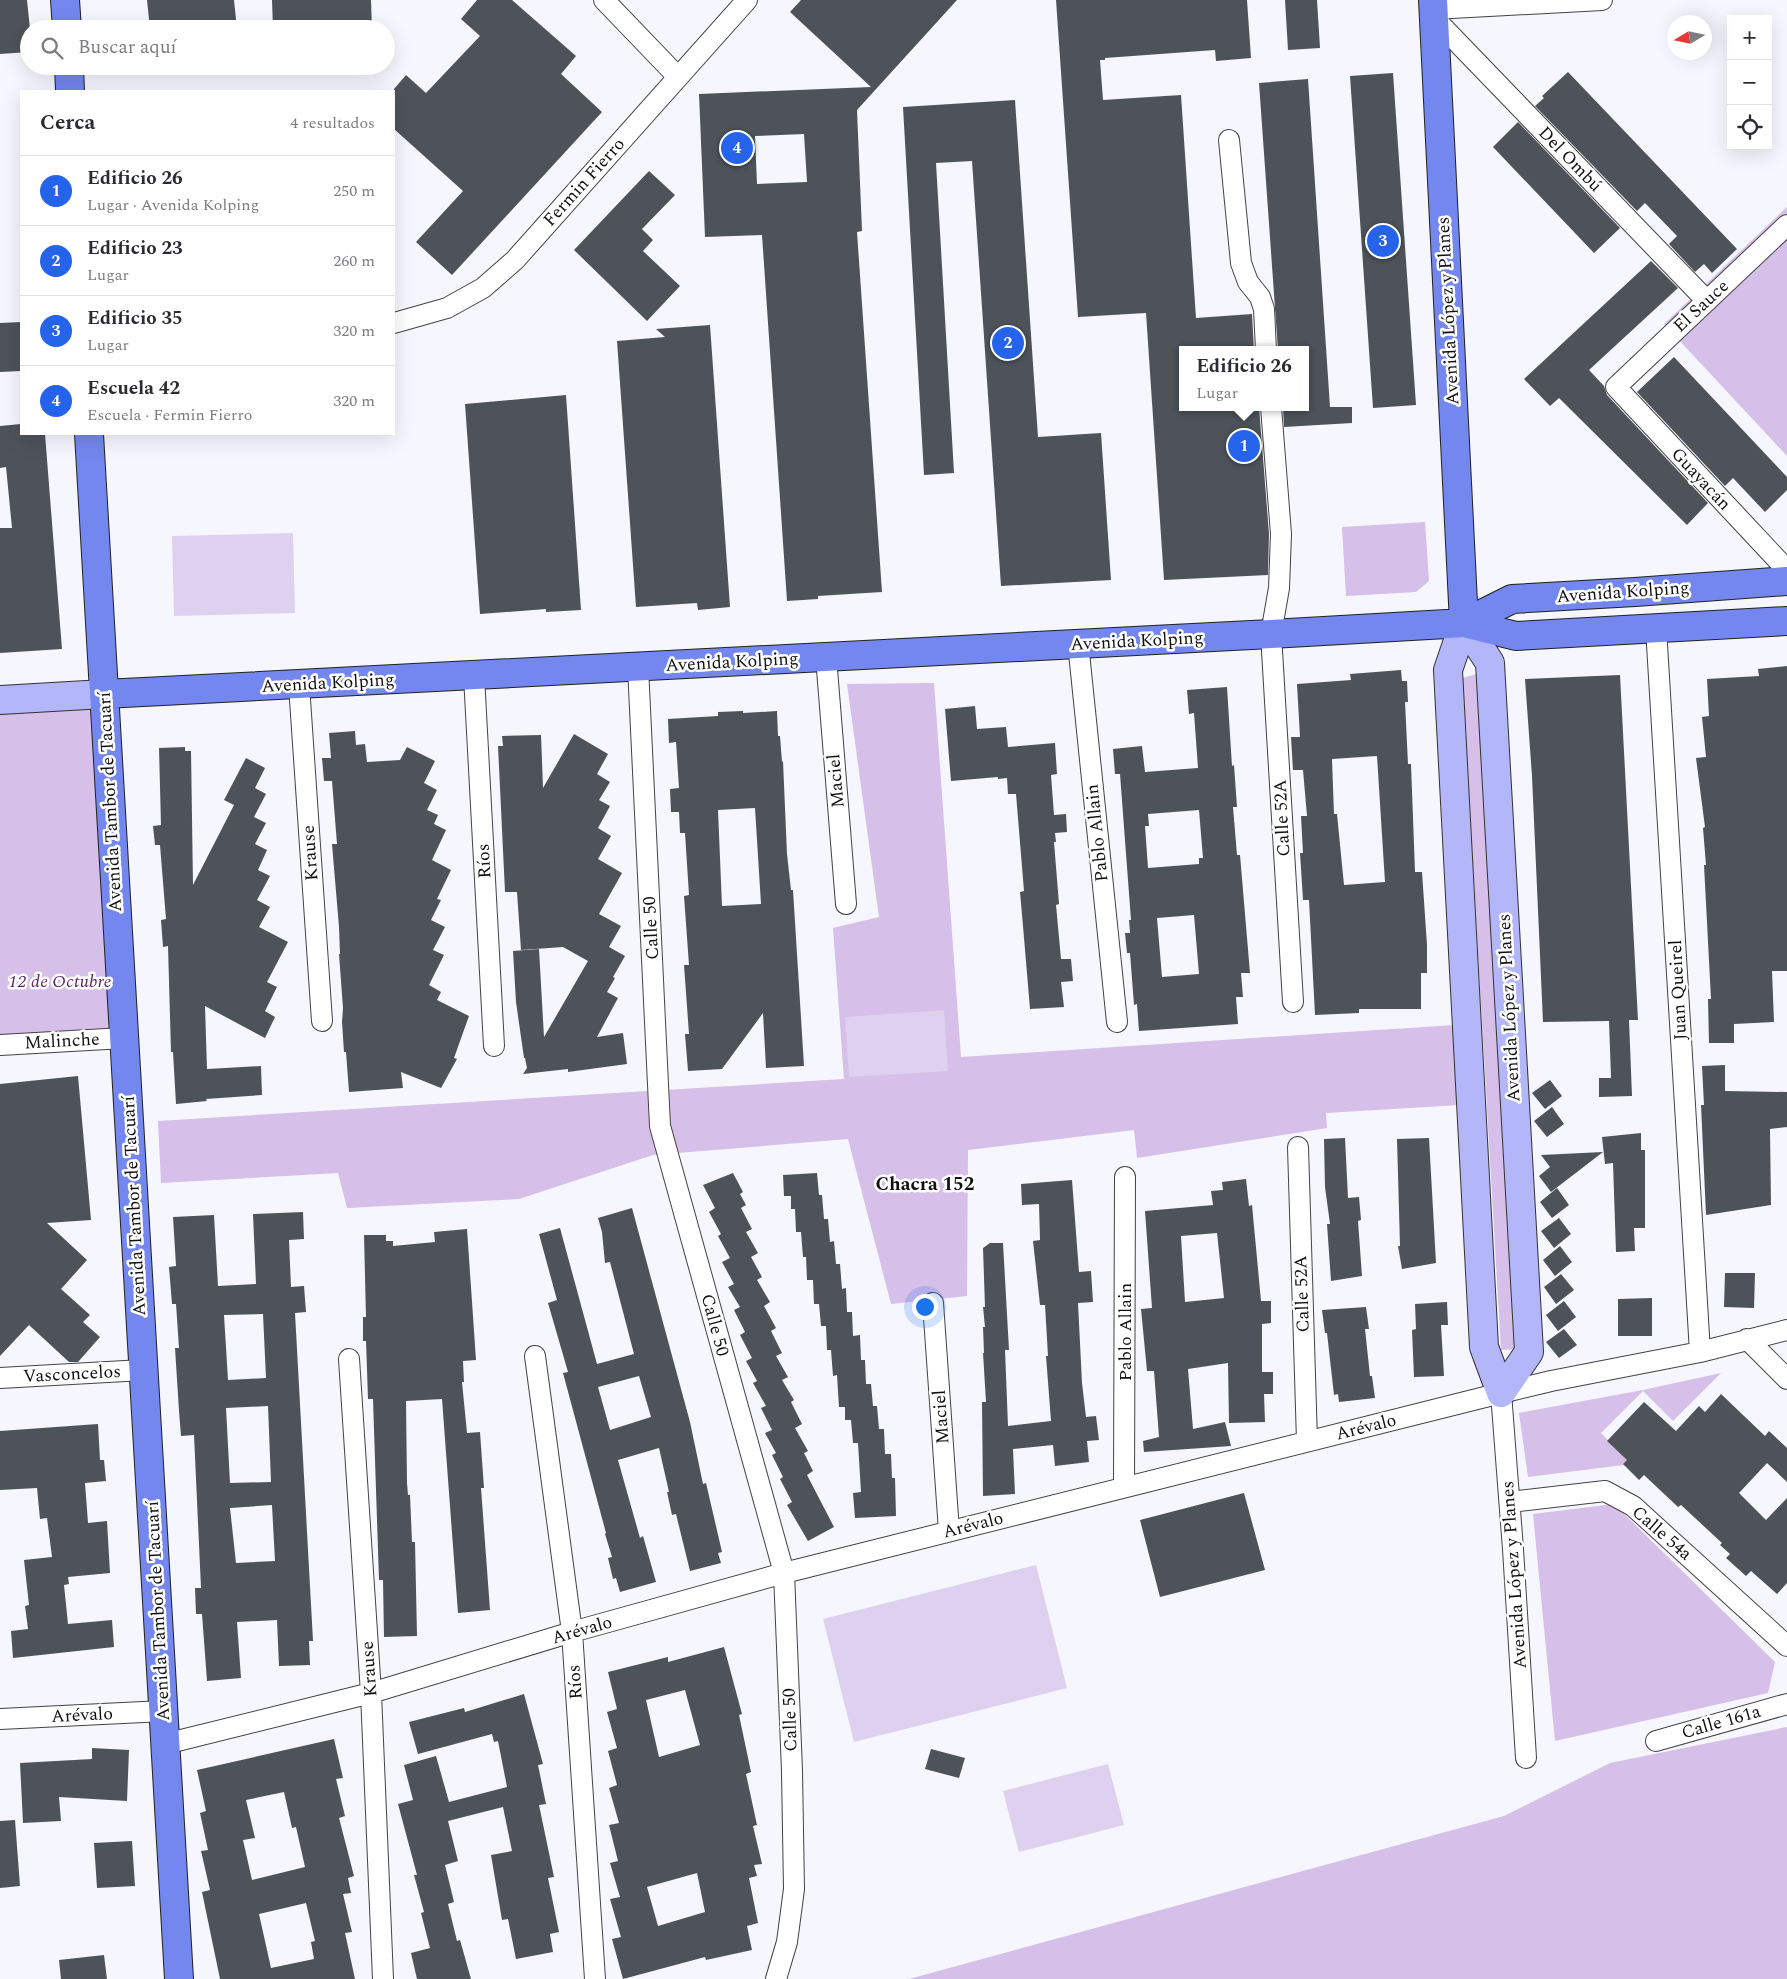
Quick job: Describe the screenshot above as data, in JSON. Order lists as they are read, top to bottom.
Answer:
{
  "streets": {
    "main road": ["Avenida López y Planes", "Avenida Kolping", "Avenida Tambor de Tacuarí"],
    "street": [
      "Del Ombú",
      "Fermin Fierro",
      "El Sauce",
      "Guayacán",
      "Maciel",
      "Calle 52A",
      "Pablo Allain",
      "Krause",
      "Ríos",
      "Calle 50",
      "Juan Queirel",
      "Malinche",
      "Vasconcelos",
      "Arévalo",
      "Calle 54a",
      "Calle 161a"
    ]
  },
  "crossings": [
    ["Del Ombú", "El Sauce"],
    ["Del Ombú", "Avenida López y Planes"],
    ["El Sauce", "Guayacán"],
    ["Avenida López y Planes", "Avenida Kolping"],
    ["Avenida López y Planes", "Arévalo"],
    ["Avenida López y Planes", "Calle 54a"],
    ["Avenida Kolping", "Maciel"],
    ["Avenida Kolping", "Avenida Tambor de Tacuarí"],
    ["Avenida Kolping", "Calle 52A"],
    ["Avenida Kolping", "Pablo Allain"],
    ["Avenida Kolping", "Krause"],
    ["Avenida Kolping", "Ríos"],
    ["Avenida Kolping", "Calle 50"],
    ["Avenida Kolping", "Juan Queirel"],
    ["Maciel", "Arévalo"],
    ["Avenida Tambor de Tacuarí", "Malinche"],
    ["Avenida Tambor de Tacuarí", "Vasconcelos"],
    ["Avenida Tambor de Tacuarí", "Arévalo"],
    ["Calle 52A", "Arévalo"],
    ["Pablo Allain", "Arévalo"],
    ["Krause", "Arévalo"],
    ["Ríos", "Arévalo"],
    ["Calle 50", "Arévalo"],
    ["Juan Queirel", "Arévalo"]
  ],
  "districts": ["Chacra 152"],
  "parks": ["12 de Octubre"],
  "north": "left",
  "page": {
    "map_buttons": ["+", "−"],
    "search": "Buscar aquí",
    "heading": ["Cerca", "4 resultados"],
    "pins": [
      "4",
      "3",
      "2",
      "1"
    ],
    "list": [
      {
        "mark": "1",
        "name": "Edificio 26",
        "note": "Lugar · Avenida Kolping",
        "value": "250 m"
      },
      {
        "mark": "2",
        "name": "Edificio 23",
        "note": "Lugar",
        "value": "260 m"
      },
      {
        "mark": "3",
        "name": "Edificio 35",
        "note": "Lugar",
        "value": "320 m"
      },
      {
        "mark": "4",
        "name": "Escuela 42",
        "note": "Escuela · Fermin Fierro",
        "value": "320 m"
      }
    ],
    "popup": ["Edificio 26", "Lugar"]
  }
}
